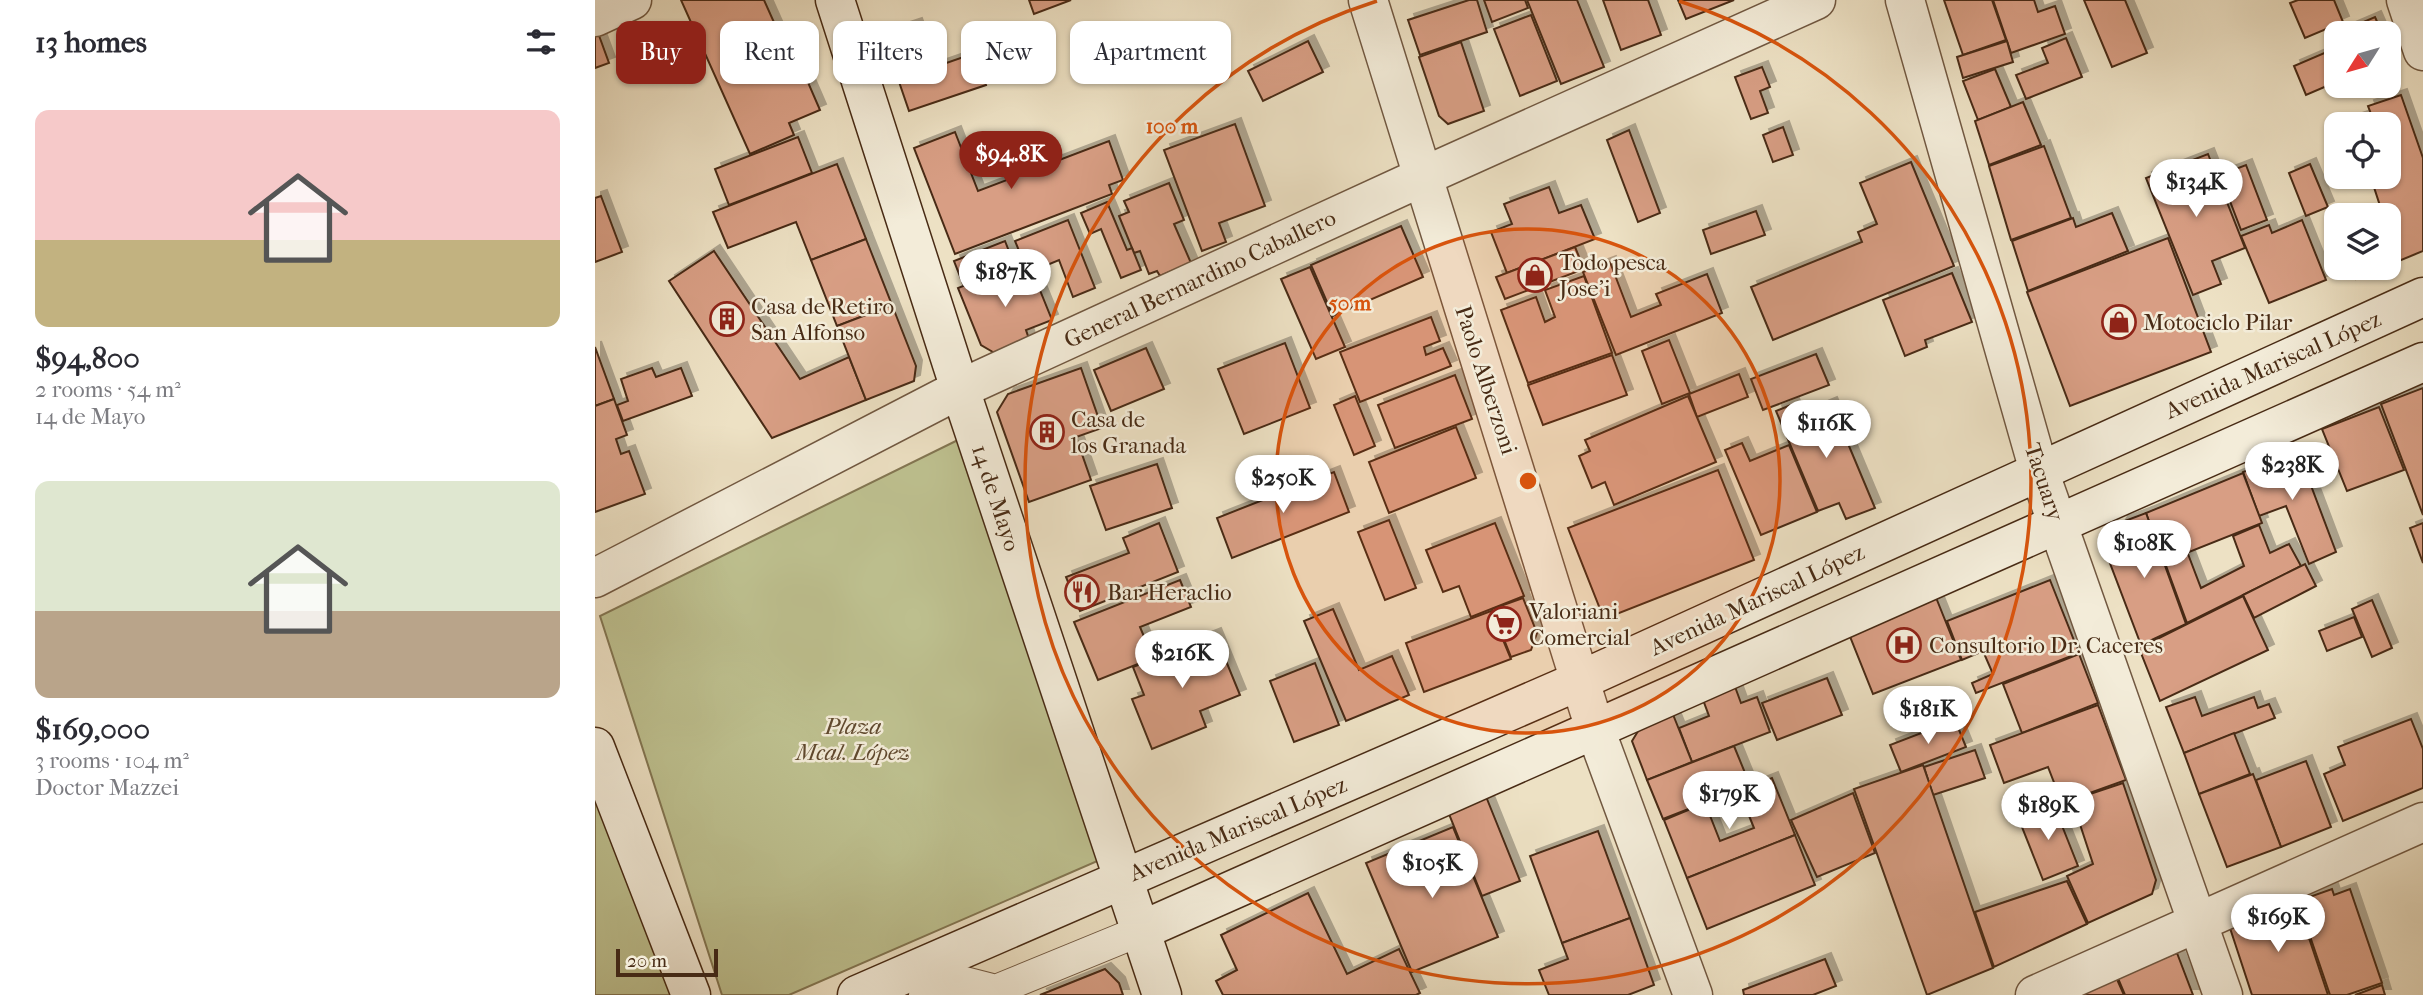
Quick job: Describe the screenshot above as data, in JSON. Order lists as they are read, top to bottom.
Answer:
{
  "streets": {
    "main road": [
      "General Bernardino Caballero",
      "Avenida Mariscal López",
      "Paolo Alberzoni",
      "Tacuary",
      "14 de Mayo"
    ]
  },
  "crossings": [
    ["General Bernardino Caballero", "Paolo Alberzoni"],
    ["General Bernardino Caballero", "14 de Mayo"],
    ["Avenida Mariscal López", "Paolo Alberzoni"],
    ["Avenida Mariscal López", "Tacuary"],
    ["Avenida Mariscal López", "14 de Mayo"]
  ],
  "parks": ["Plaza Mcal. López"],
  "places": {
    "shop": ["Todo pesca Jose'i", "Motociclo Pilar"],
    "building": ["Casa de Retiro San Alfonso", "Casa de los Granada"],
    "restaurant": ["Bar Heraclio"],
    "supermarket": ["Valoriani Comercial"],
    "hospital": ["Consultorio Dr. Caceres"]
  },
  "scale_bar": "20 m",
  "north": "bottom left",
  "page": {
    "heading": "13 homes",
    "chip": [
      "Buy",
      "Rent",
      "Filters",
      "New",
      "Apartment"
    ],
    "list": [
      {
        "name": "$94,800",
        "note": "2 rooms · 54 m² · 14 de Mayo"
      },
      {
        "name": "$169,000",
        "note": "3 rooms · 104 m² · Doctor Mazzei"
      }
    ],
    "price": [
      "$94.8K",
      "$134K",
      "$187K",
      "$116K",
      "$238K",
      "$250K",
      "$108K",
      "$216K",
      "$181K",
      "$179K",
      "$189K",
      "$105K",
      "$169K"
    ],
    "scale": "20 m"
  },
  "rings": ["100 m", "50 m"]
}
